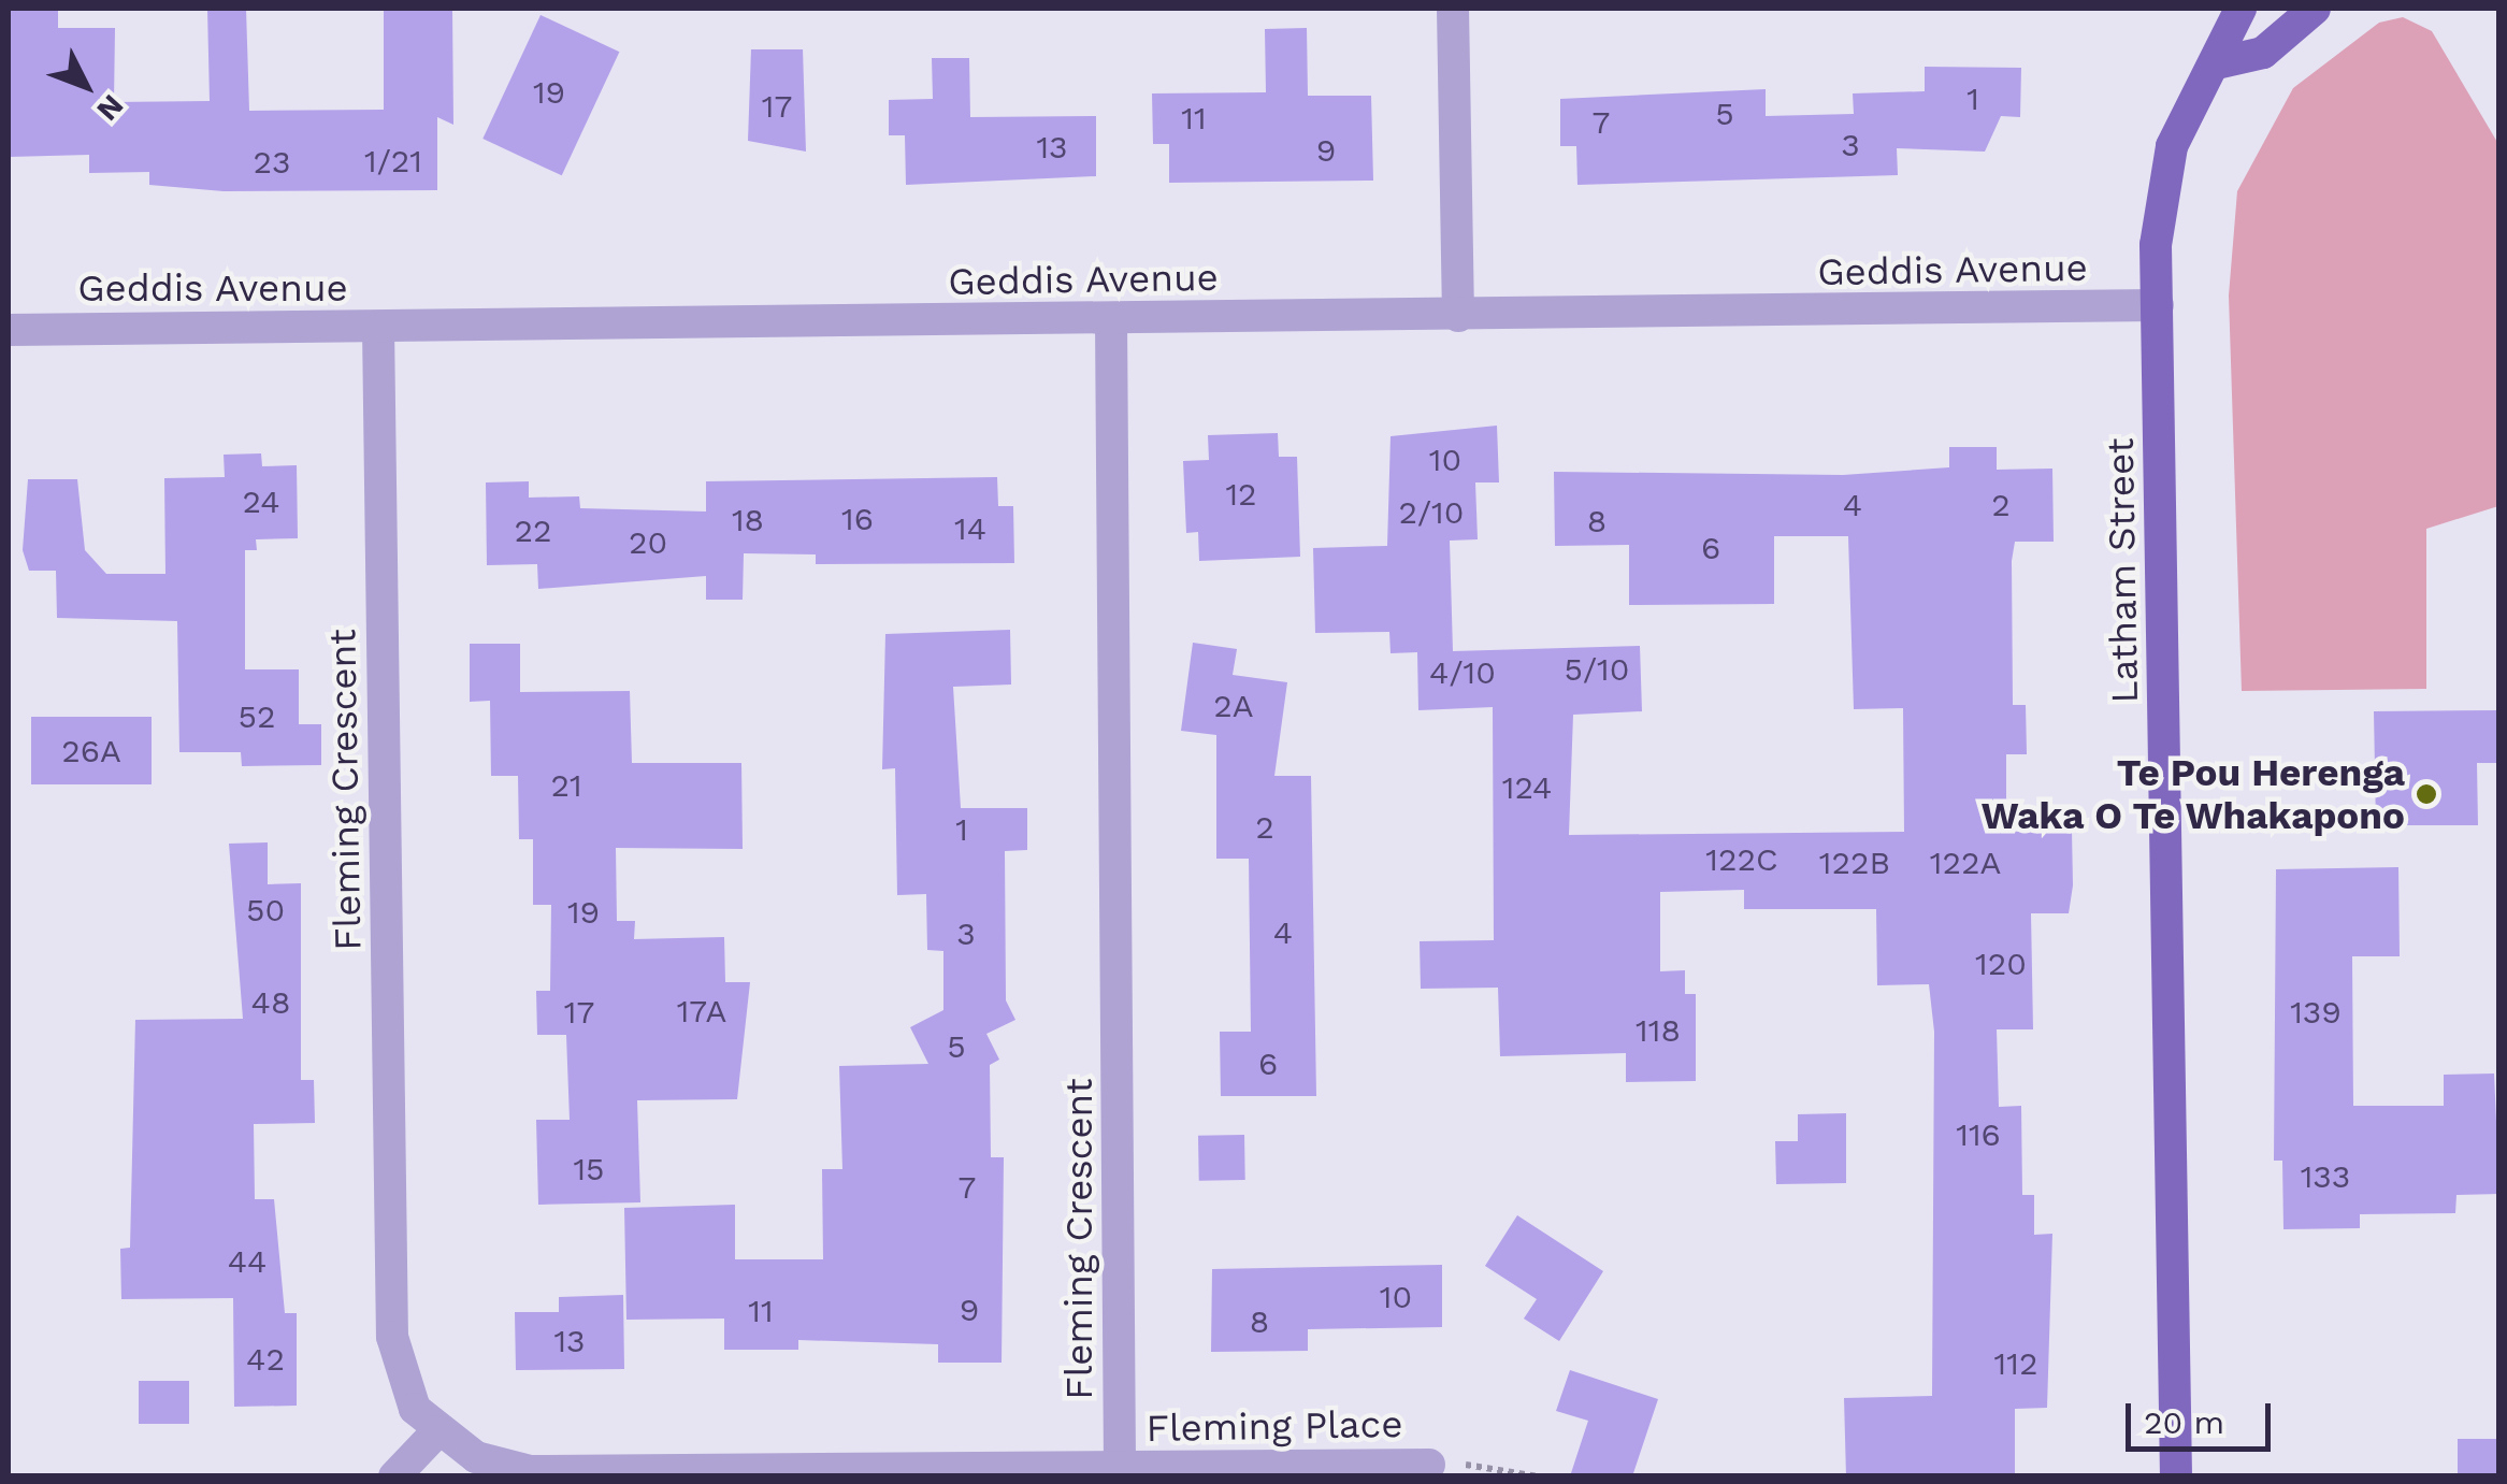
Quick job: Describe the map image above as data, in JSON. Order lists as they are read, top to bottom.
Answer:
{
  "streets": {
    "main road": ["Latham Street"],
    "street": ["Geddis Avenue", "Fleming Crescent", "Fleming Place"]
  },
  "crossings": [
    ["Geddis Avenue", "Latham Street"],
    ["Geddis Avenue", "Fleming Crescent"],
    ["Fleming Crescent", "Fleming Place"]
  ],
  "places": ["Te Pou Herenga Waka O Te Whakapono"],
  "house_numbers": [
    "19",
    "1",
    "17",
    "5",
    "11",
    "7",
    "3",
    "13",
    "9",
    "1/21",
    "23",
    "10",
    "12",
    "24",
    "4",
    "2",
    "2/10",
    "16",
    "18",
    "8",
    "14",
    "22",
    "20",
    "6",
    "5/10",
    "4/10",
    "2A",
    "52",
    "26A",
    "21",
    "124",
    "2",
    "1",
    "122C",
    "122B",
    "122A",
    "50",
    "19",
    "4",
    "3",
    "120",
    "48",
    "17A",
    "17",
    "139",
    "118",
    "5",
    "6",
    "116",
    "15",
    "133",
    "7",
    "44",
    "10",
    "9",
    "11",
    "8",
    "13",
    "42",
    "112"
  ],
  "scale_bar": "20 m",
  "north": "bottom right"
}
